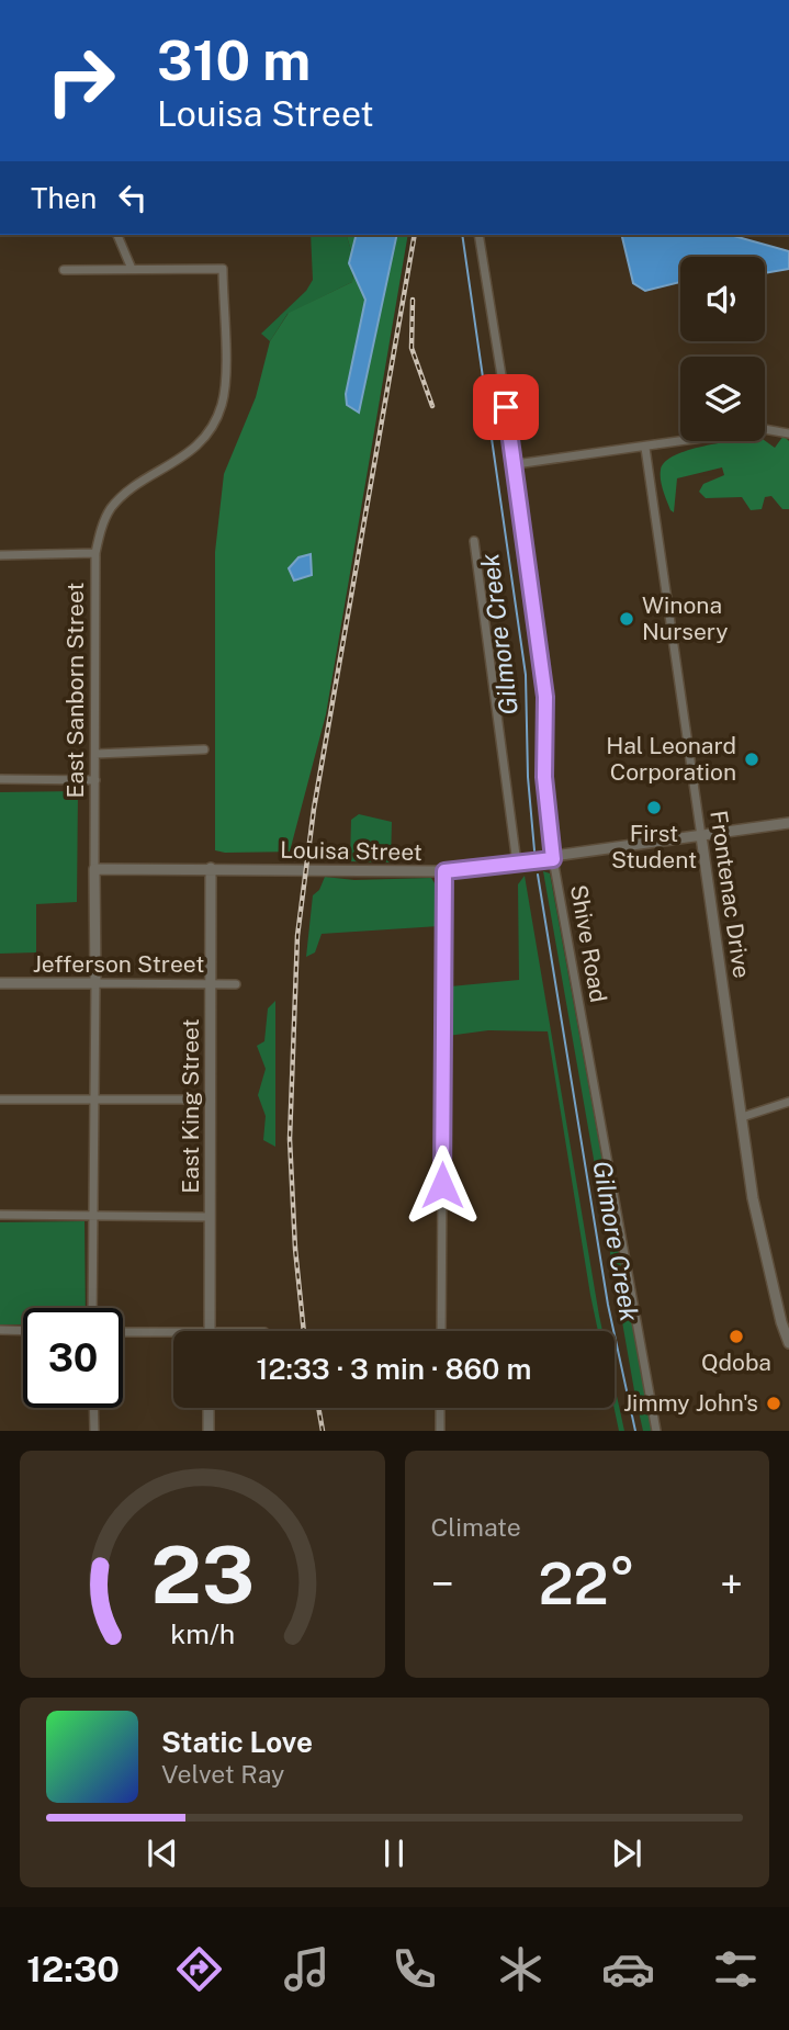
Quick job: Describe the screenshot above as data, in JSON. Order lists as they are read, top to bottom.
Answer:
{
  "streets": {
    "street": [
      "East Sanborn Street",
      "Louisa Street",
      "Frontenac Drive",
      "Shive Road",
      "Jefferson Street",
      "East King Street"
    ]
  },
  "crossings": [
    ["East Sanborn Street", "Louisa Street"],
    ["East Sanborn Street", "Jefferson Street"],
    ["Louisa Street", "Frontenac Drive"],
    ["Louisa Street", "Shive Road"],
    ["Louisa Street", "East King Street"],
    ["Jefferson Street", "East King Street"]
  ],
  "water": ["Gilmore Creek"],
  "places": [
    "Winona Nursery",
    "Hal Leonard Corporation",
    "First Student",
    "Qdoba",
    "Jimmy John's"
  ],
  "page": {
    "turn": ["310 m", "Louisa Street"],
    "then": "Then",
    "limit": "30",
    "trip": "12:33 · 3 min · 860 m",
    "tile": "Climate",
    "heat": ["−", "22°", "+"],
    "song": ["Static Love", "Velvet Ray"],
    "tabs": "12:30",
    "gauge": ["23", "km/h"]
  }
}
